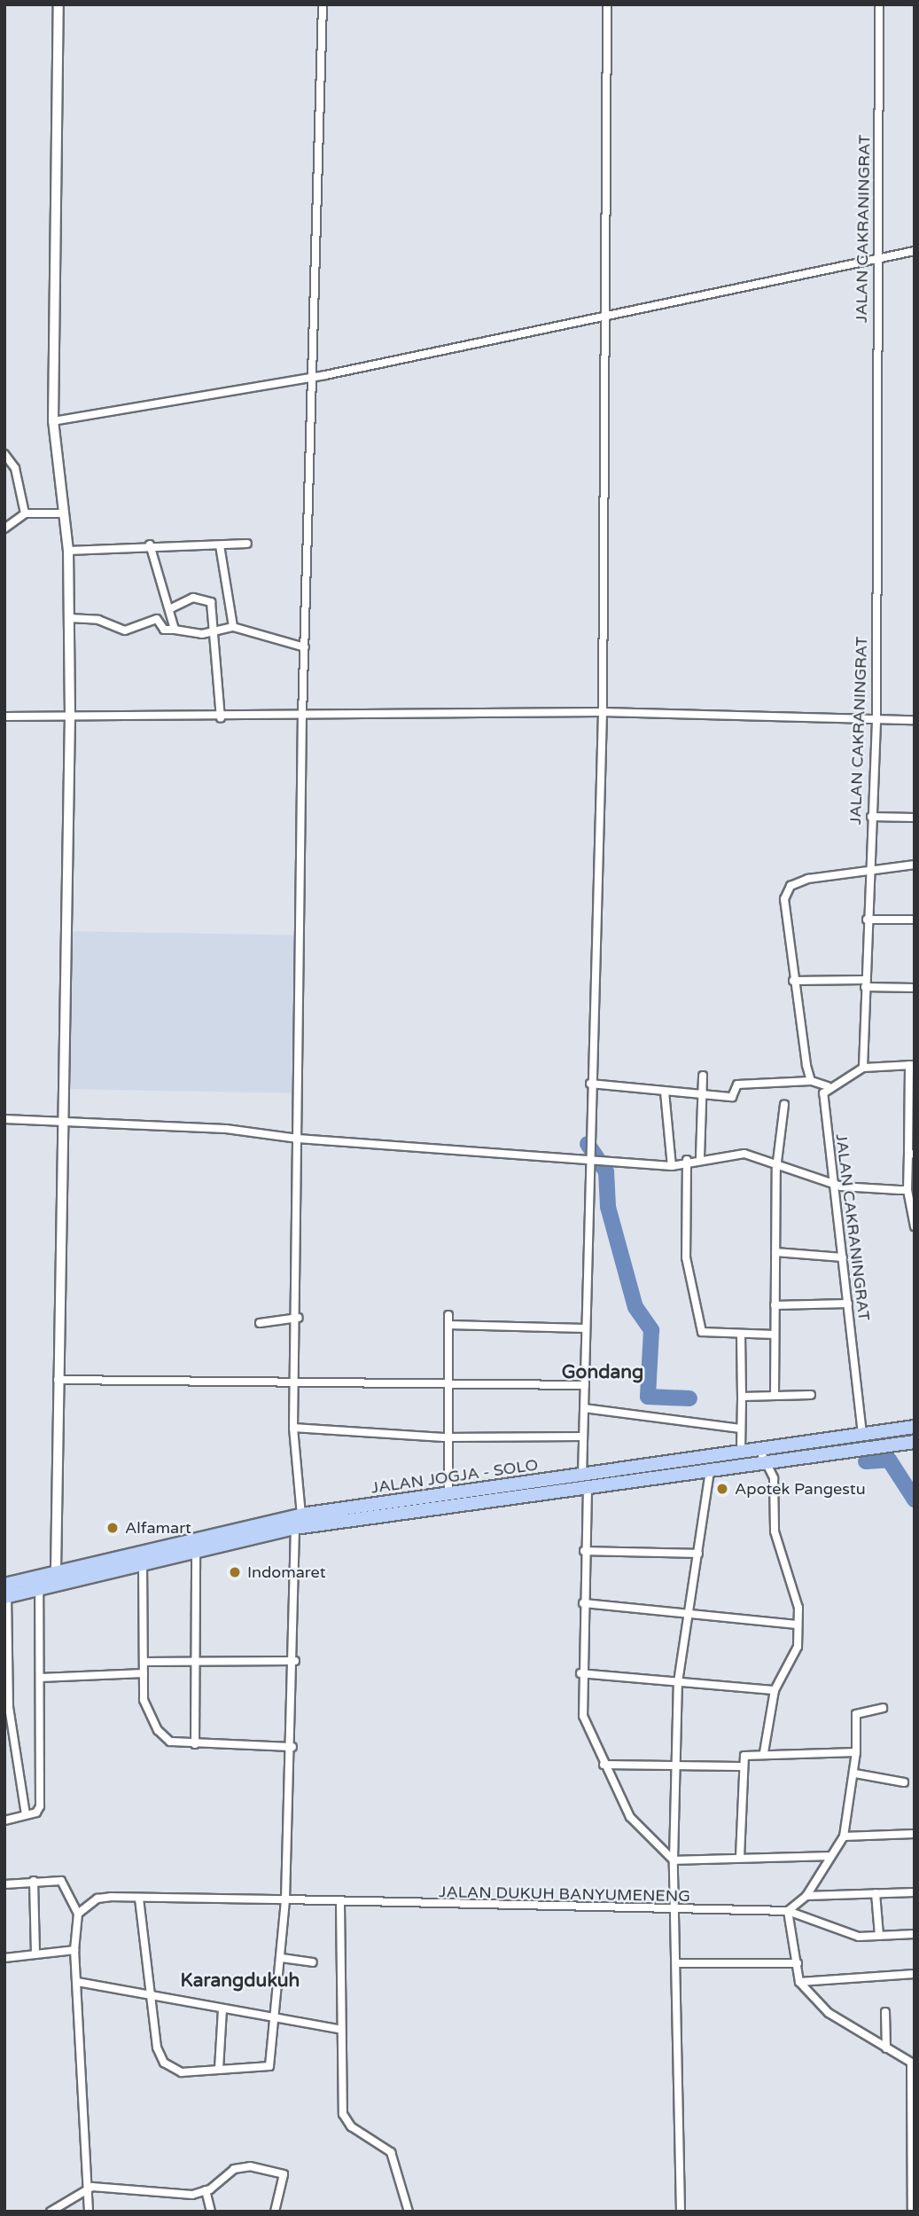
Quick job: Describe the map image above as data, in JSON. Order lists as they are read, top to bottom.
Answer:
{
  "streets": {
    "highway": ["JALAN JOGJA - SOLO"],
    "street": ["JALAN CAKRANINGRAT", "JALAN DUKUH BANYUMENENG"]
  },
  "crossings": [
    ["JALAN CAKRANINGRAT", "JALAN JOGJA - SOLO"]
  ],
  "districts": ["Gondang", "Karangdukuh"],
  "places": ["Apotek Pangestu", "Alfamart", "Indomaret"]
}
